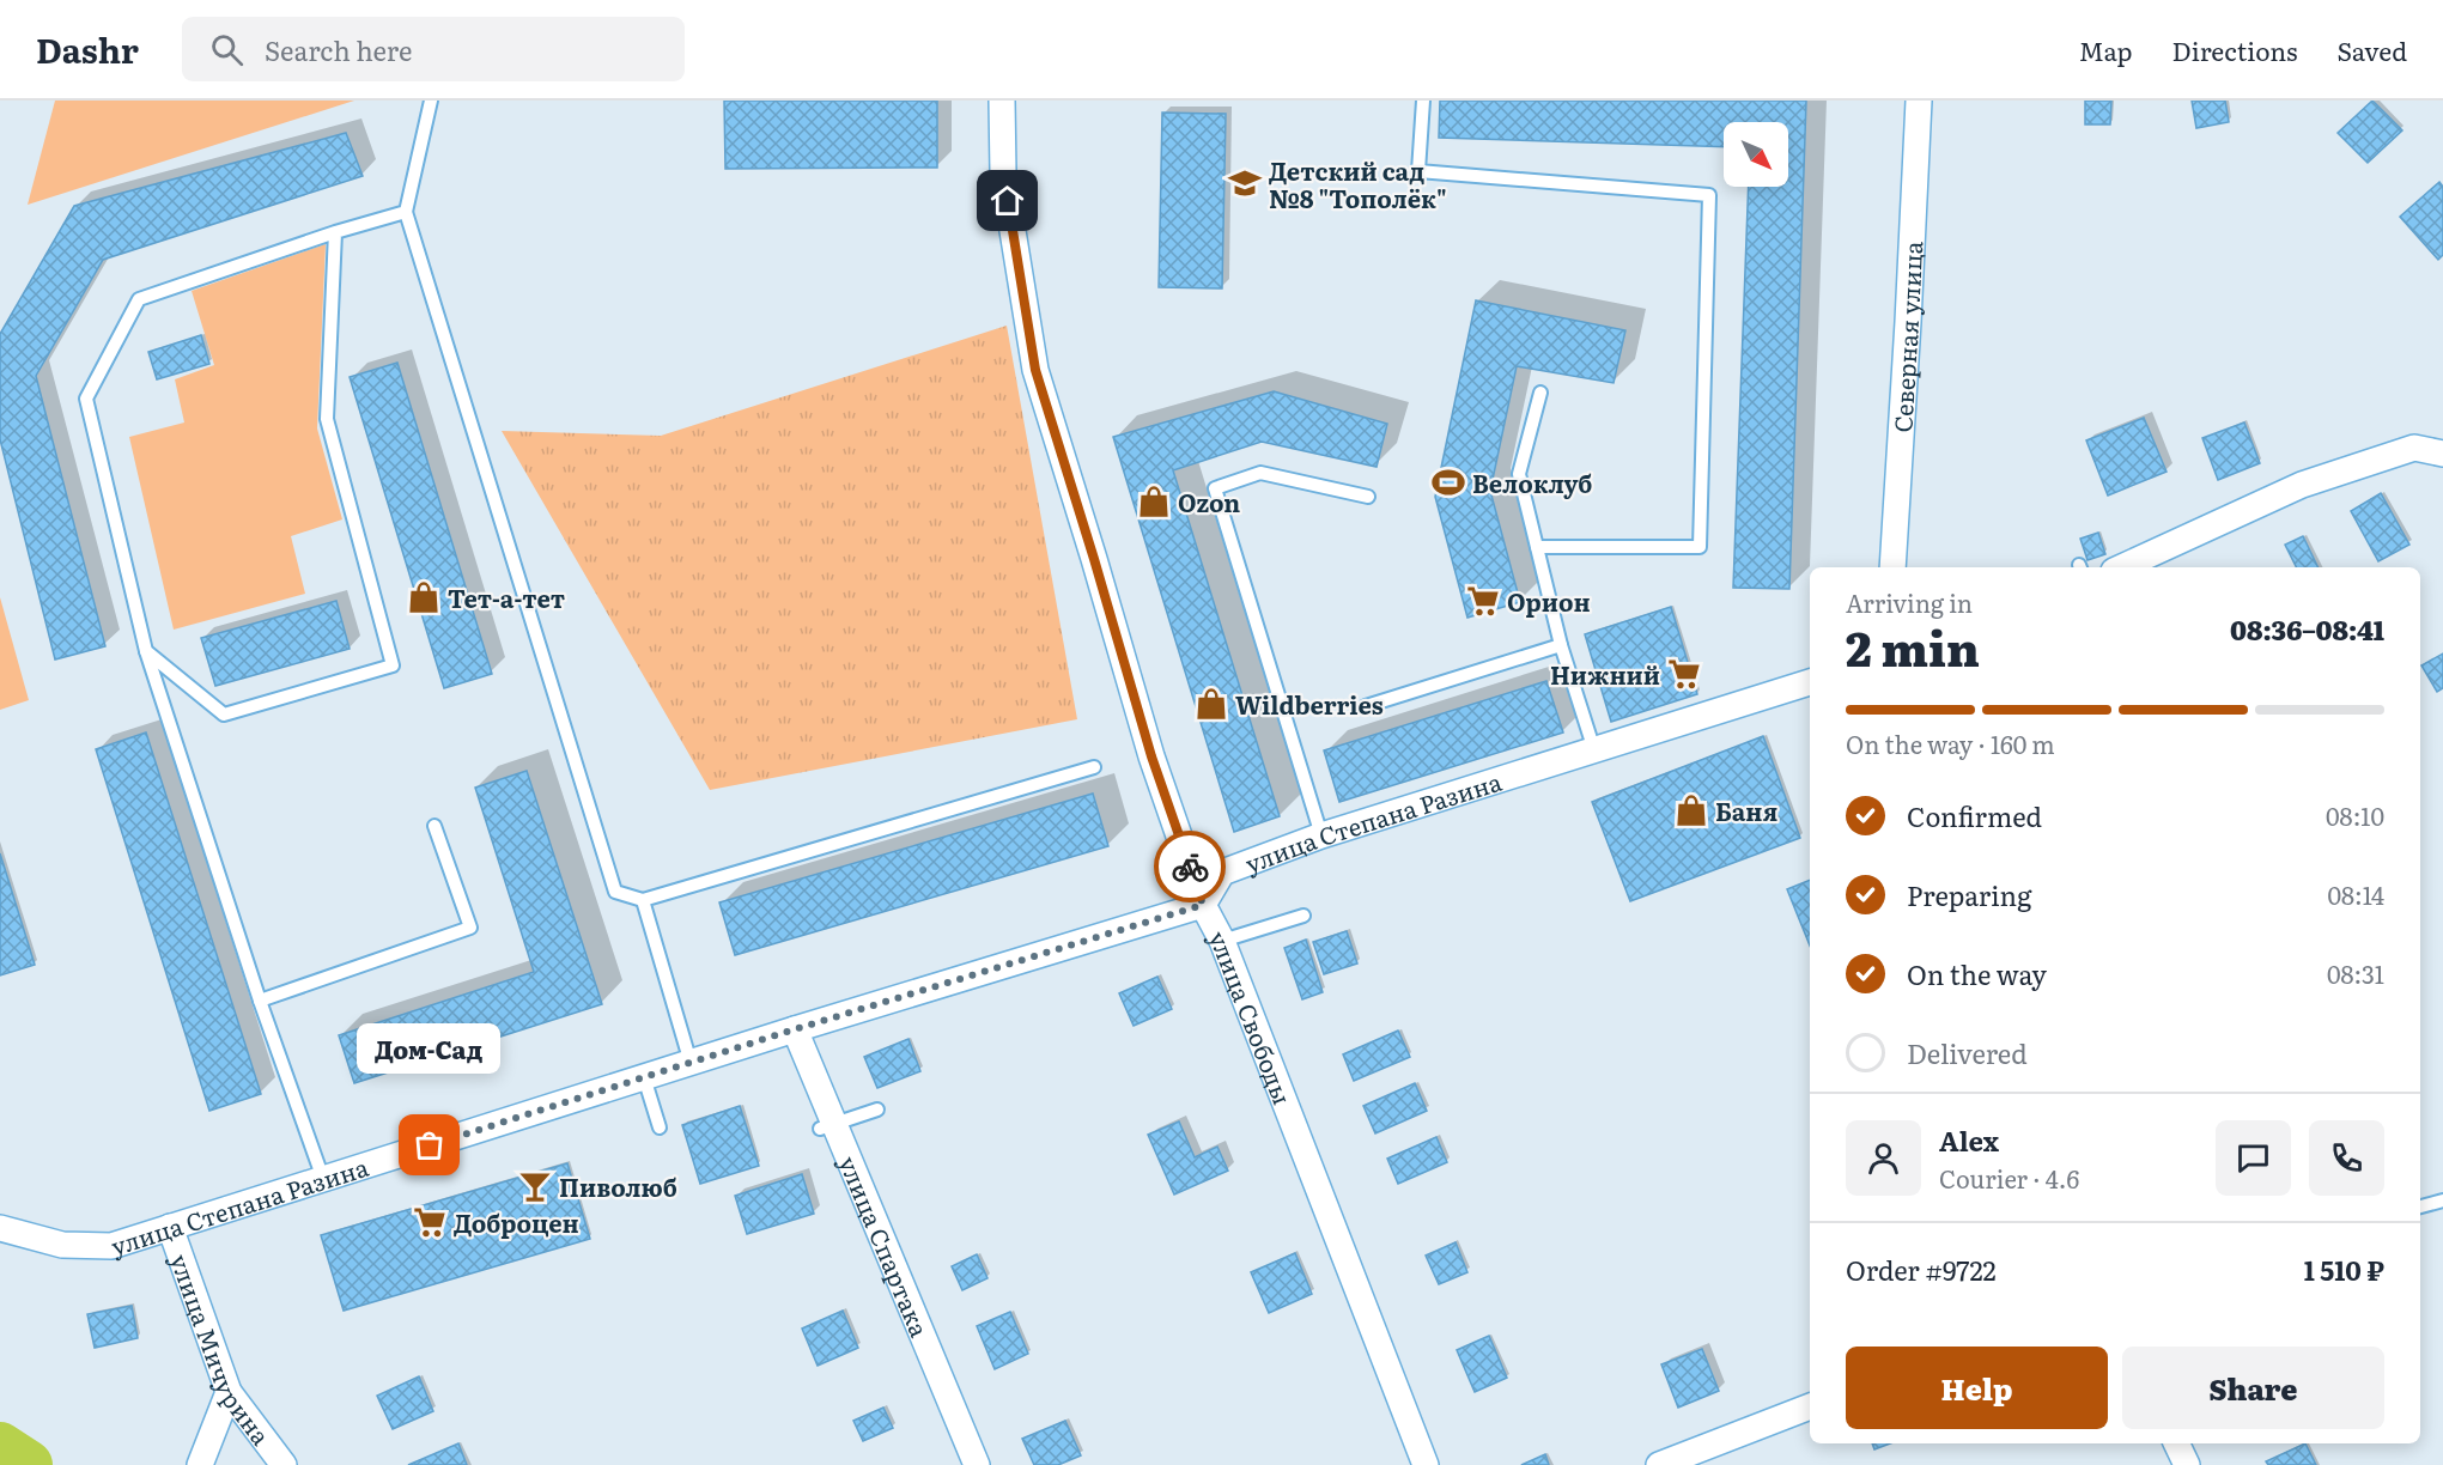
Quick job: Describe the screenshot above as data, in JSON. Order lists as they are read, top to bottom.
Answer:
{
  "streets": {
    "street": [
      "Северная улица",
      "улица Степана Разина",
      "улица Свободы",
      "улица Спартака",
      "улица Мичурина"
    ]
  },
  "crossings": [
    ["улица Степана Разина", "улица Свободы"],
    ["улица Степана Разина", "улица Спартака"],
    ["улица Степана Разина", "улица Мичурина"]
  ],
  "places": {
    "school or university": ["Детский сад №8 \"Тополёк\""],
    "sports": ["Велоклуб"],
    "shop": [
      "Ozon",
      "Тет-а-тет",
      "Wildberries",
      "Баня"
    ],
    "supermarket": ["Орион", "Нижний", "Доброцен"],
    "other": ["Дом-Сад"],
    "bar": ["Пиволюб"]
  },
  "north": "bottom right",
  "page": {
    "header": "Dashr",
    "search": "Search here",
    "nav": ["Map", "Directions", "Saved"],
    "heading": ["2 min", "Arriving in", "08:36–08:41"],
    "panel": [
      "Alex",
      "Courier · 4.6",
      "Order #9722",
      "1 510 ₽"
    ],
    "bar": "On the way · 160 m",
    "list": [
      ["Confirmed", "08:10"],
      ["Preparing", "08:14"],
      ["On the way", "08:31"],
      "Delivered"
    ],
    "bubble": "Дом-Сад",
    "buttons": ["Help", "Share"]
  }
}
